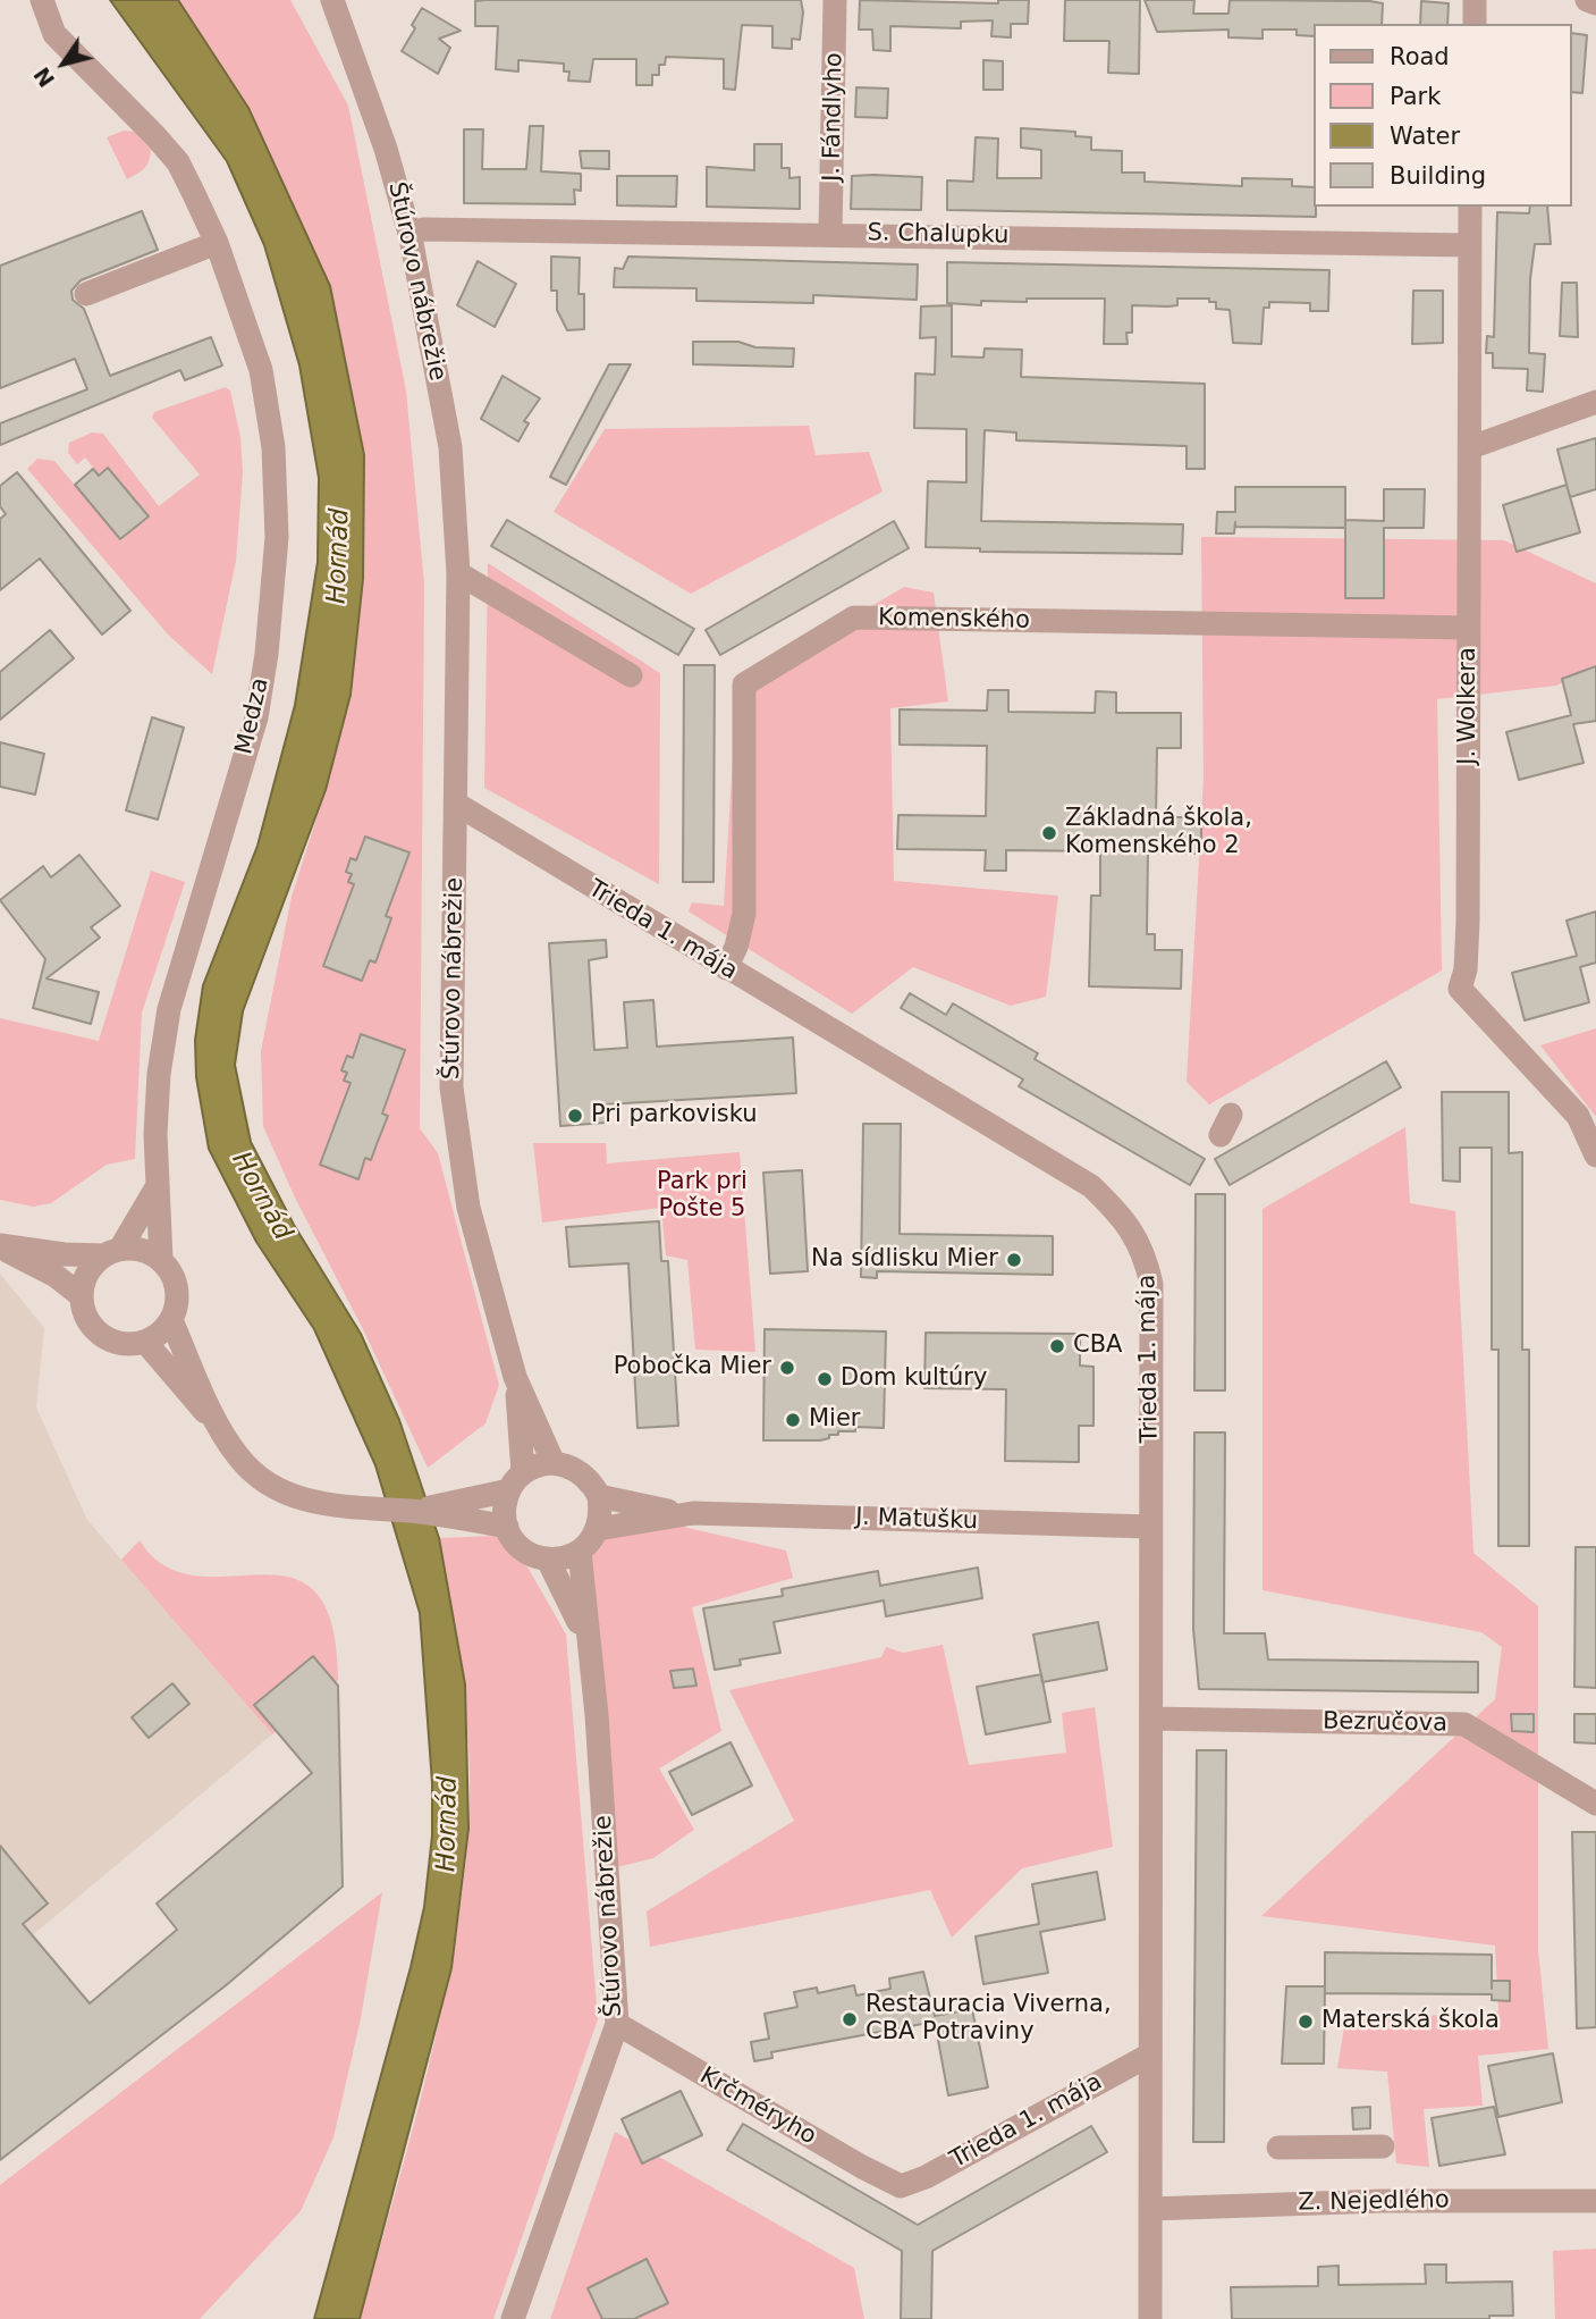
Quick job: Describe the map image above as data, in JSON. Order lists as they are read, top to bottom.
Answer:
{
  "streets": {
    "street": [
      "J. Fándlyho",
      "S. Chalupku",
      "Štúrovo nábrežie",
      "Komenského",
      "J. Wolkera",
      "Medza",
      "Trieda 1. mája",
      "J. Matušku",
      "Bezručova",
      "Krčméryho",
      "Z. Nejedlého"
    ]
  },
  "crossings": [
    ["J. Fándlyho", "S. Chalupku"],
    ["S. Chalupku", "Štúrovo nábrežie"],
    ["S. Chalupku", "J. Wolkera"],
    ["Štúrovo nábrežie", "Trieda 1. mája"],
    ["Štúrovo nábrežie", "Krčméryho"],
    ["Komenského", "J. Wolkera"],
    ["Komenského", "Trieda 1. mája"],
    ["Trieda 1. mája", "J. Matušku"],
    ["Trieda 1. mája", "Bezručova"],
    ["Trieda 1. mája", "Krčméryho"],
    ["Trieda 1. mája", "Z. Nejedlého"]
  ],
  "water": ["Hornád"],
  "parks": ["Park pri Pošte 5"],
  "places": [
    "Základná škola, Komenského 2",
    "Pri parkovisku",
    "Na sídlisku Mier",
    "CBA",
    "Pobočka Mier",
    "Dom kultúry",
    "Mier",
    "Restauracia Viverna, CBA Potraviny",
    "Materská škola"
  ],
  "legend": [
    "Road",
    "Park",
    "Water",
    "Building"
  ],
  "north": "bottom left"
}
